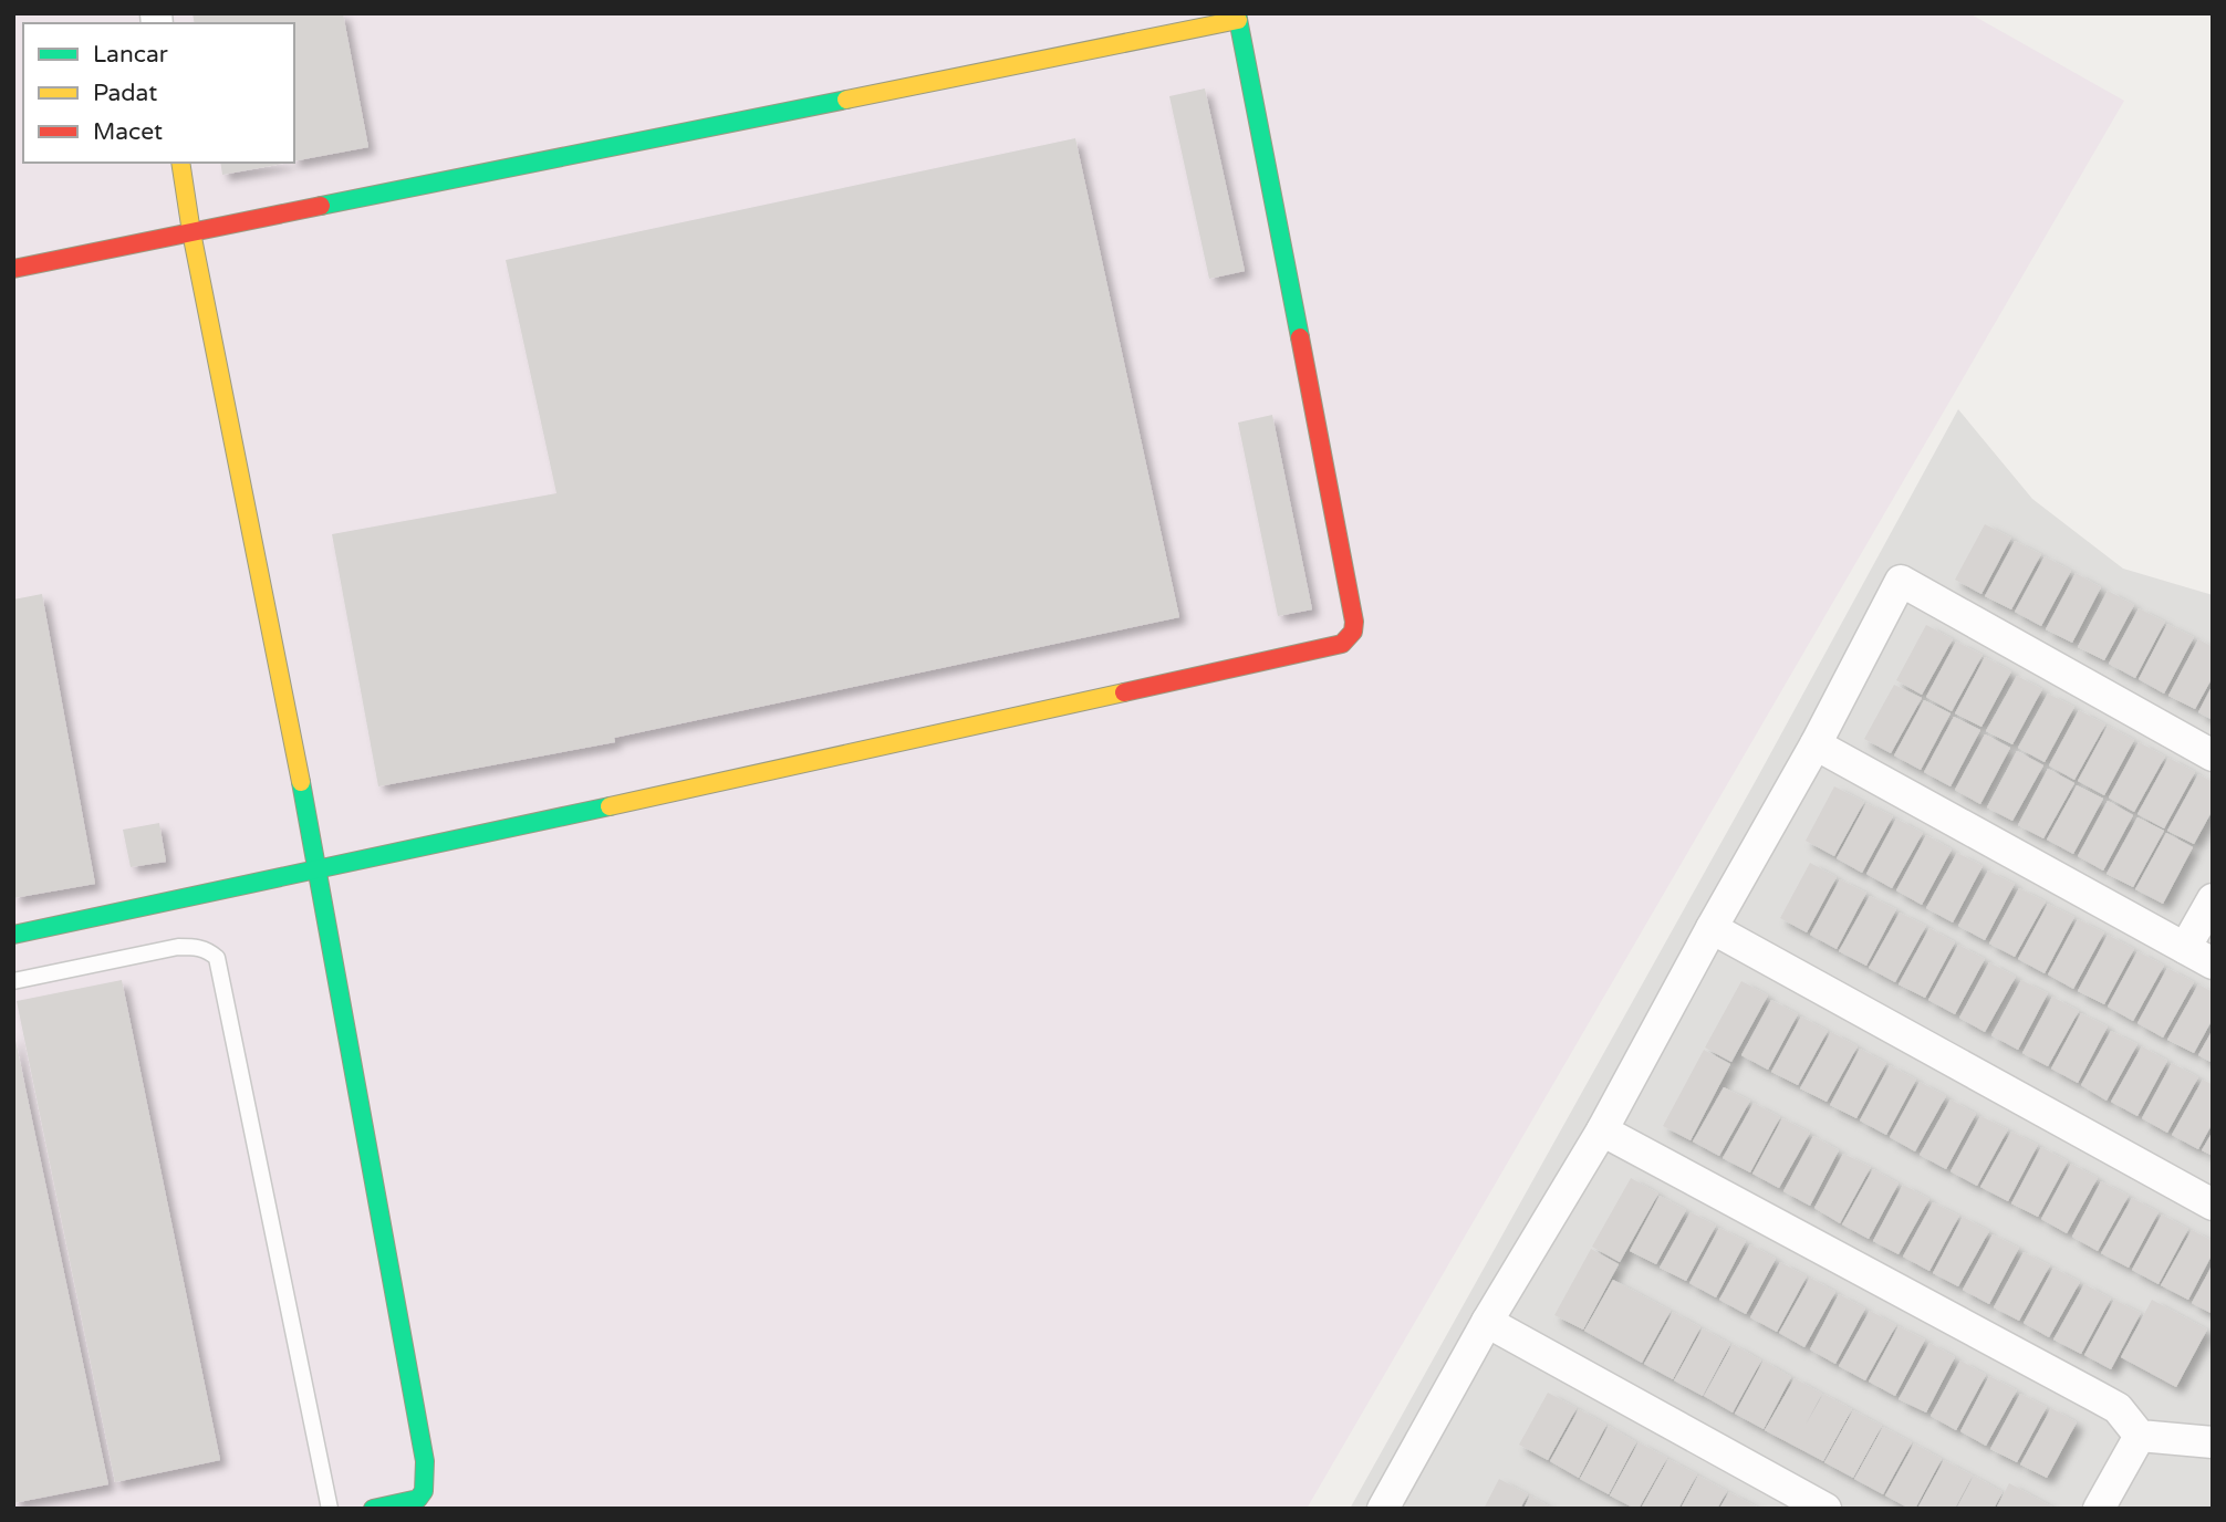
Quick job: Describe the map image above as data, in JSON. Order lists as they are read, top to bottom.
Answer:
{
  "legend": ["Lancar", "Padat", "Macet"]
}
